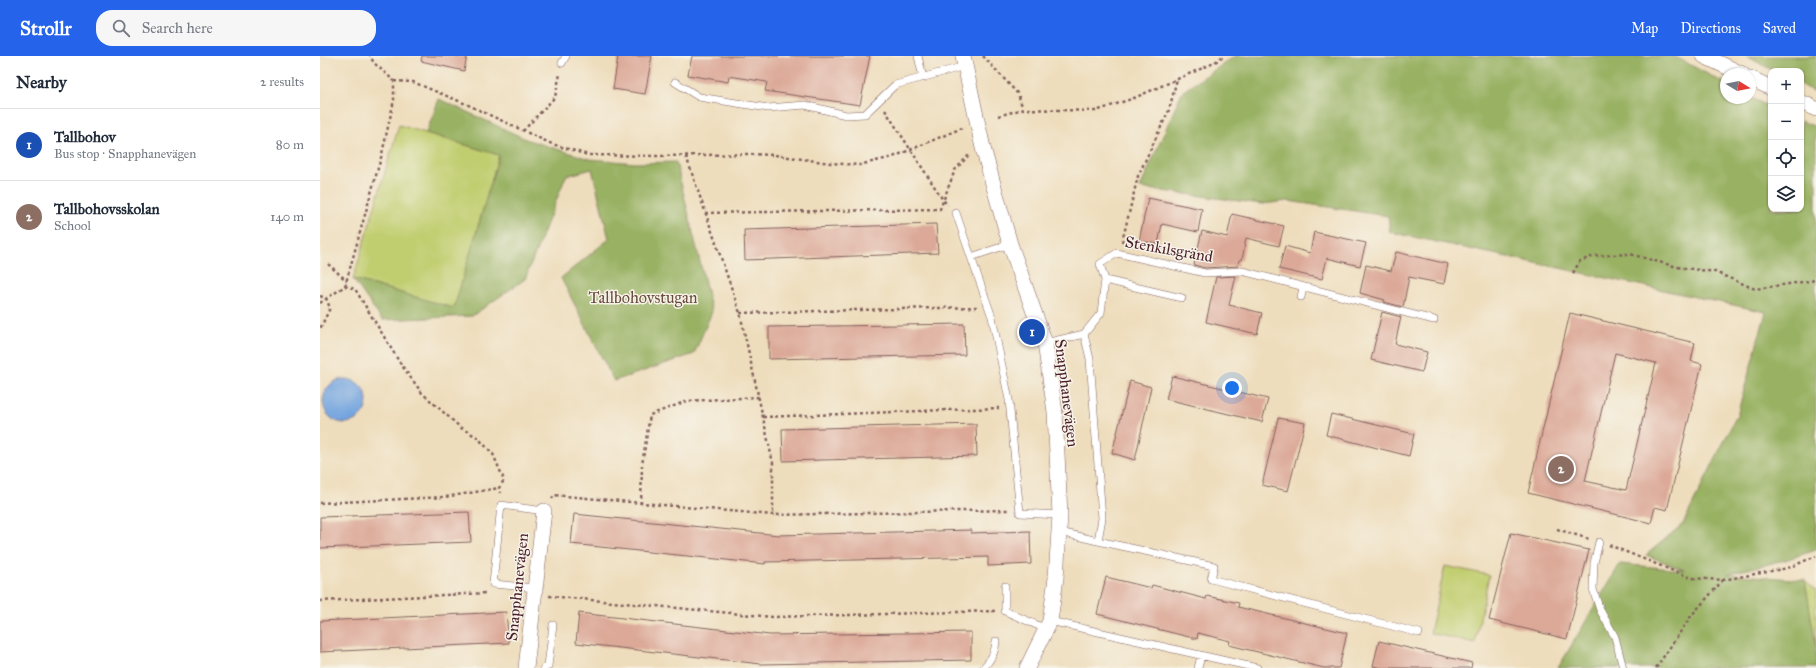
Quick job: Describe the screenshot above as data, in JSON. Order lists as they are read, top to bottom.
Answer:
{
  "streets": {
    "street": ["Snapphanevägen"],
    "lane": ["Stenkilsgränd"]
  },
  "parks": ["Tallbohovstugan"],
  "north": "right",
  "page": {
    "header": "Strollr",
    "search": "Search here",
    "nav": ["Map", "Directions", "Saved"],
    "heading": ["Nearby", "2 results"],
    "map_buttons": ["+", "−"],
    "list": [
      {
        "mark": "1",
        "name": "Tallbohov",
        "note": "Bus stop · Snapphanevägen",
        "value": "80 m"
      },
      {
        "mark": "2",
        "name": "Tallbohovsskolan",
        "note": "School",
        "value": "140 m"
      }
    ],
    "pins": ["1", "2"]
  }
}
